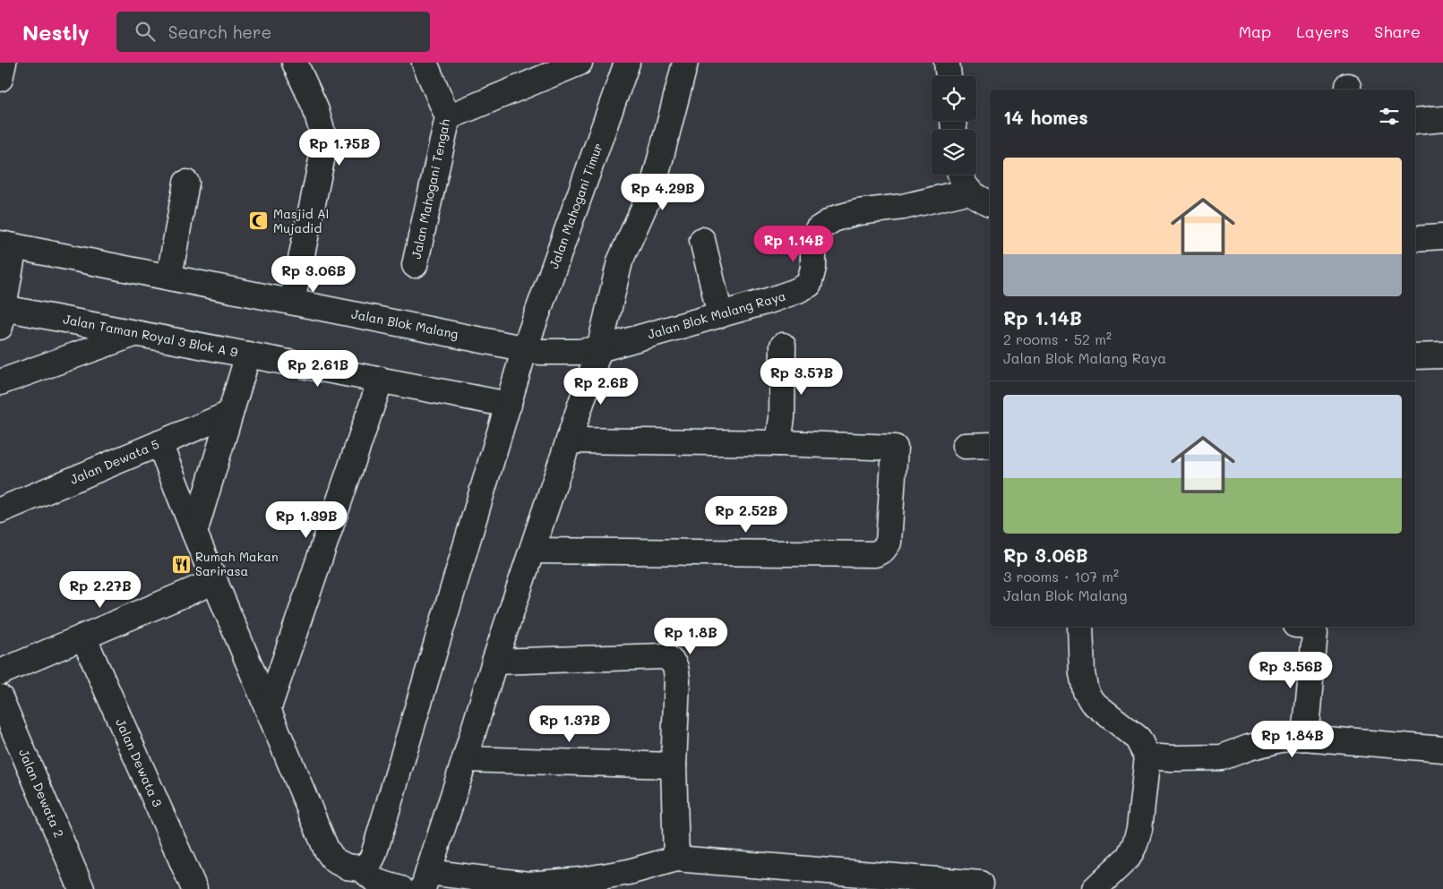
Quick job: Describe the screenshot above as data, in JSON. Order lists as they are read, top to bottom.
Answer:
{
  "streets": {
    "street": [
      "Jalan Mahogani Tengah",
      "Jalan Mahogani Timur",
      "Jalan Blok Malang Raya",
      "Jalan Blok Malang",
      "Jalan Taman Royal 3 Blok A 9",
      "Jalan Dewata 5",
      "Jalan Dewata 3",
      "Jalan Dewata 2"
    ]
  },
  "crossings": [
    ["Jalan Mahogani Timur", "Jalan Blok Malang"],
    ["Jalan Mahogani Timur", "Jalan Taman Royal 3 Blok A 9"],
    ["Jalan Blok Malang Raya", "Jalan Blok Malang"]
  ],
  "places": {
    "mosque": ["Masjid Al Mujadid"],
    "restaurant": ["Rumah Makan Sarirasa"]
  },
  "page": {
    "header": "Nestly",
    "search": "Search here",
    "nav": ["Map", "Layers", "Share"],
    "heading": "14 homes",
    "price": [
      "Rp 1.75B",
      "Rp 4.29B",
      "Rp 1.14B",
      "Rp 3.06B",
      "Rp 2.61B",
      "Rp 3.57B",
      "Rp 2.6B",
      "Rp 2.52B",
      "Rp 1.39B",
      "Rp 2.27B",
      "Rp 1.8B",
      "Rp 3.56B",
      "Rp 1.37B",
      "Rp 1.84B"
    ],
    "list": [
      {
        "name": "Rp 1.14B",
        "note": "2 rooms · 52 m² · Jalan Blok Malang Raya"
      },
      {
        "name": "Rp 3.06B",
        "note": "3 rooms · 107 m² · Jalan Blok Malang"
      }
    ]
  }
}
